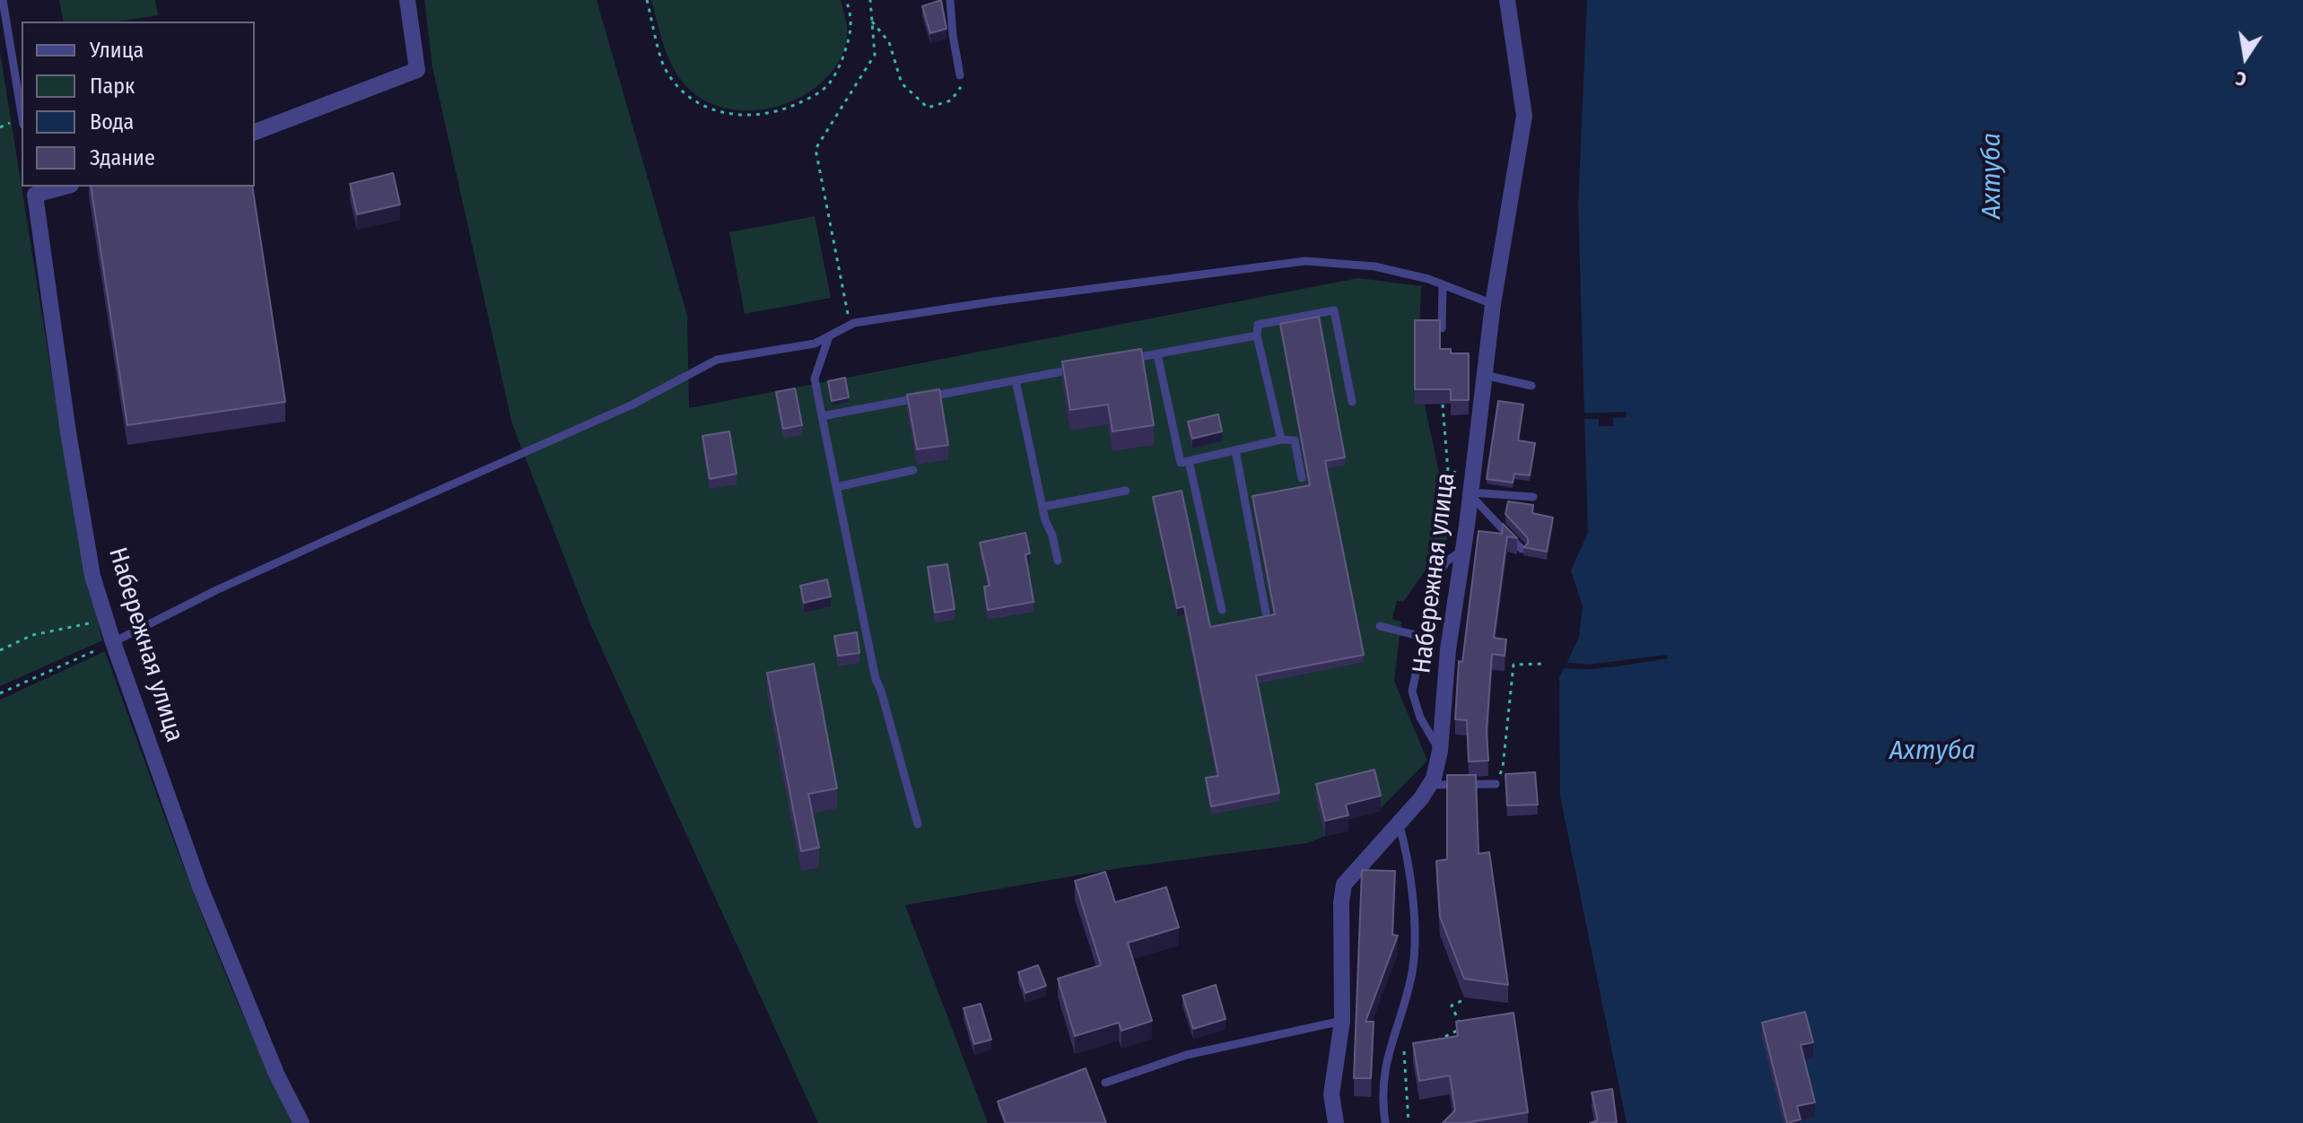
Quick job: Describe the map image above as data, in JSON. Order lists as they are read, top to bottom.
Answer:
{
  "streets": {
    "street": ["Набережная улица"]
  },
  "water": ["Ахтуба"],
  "legend": [
    "Улица",
    "Парк",
    "Вода",
    "Здание"
  ],
  "north": "bottom"
}
